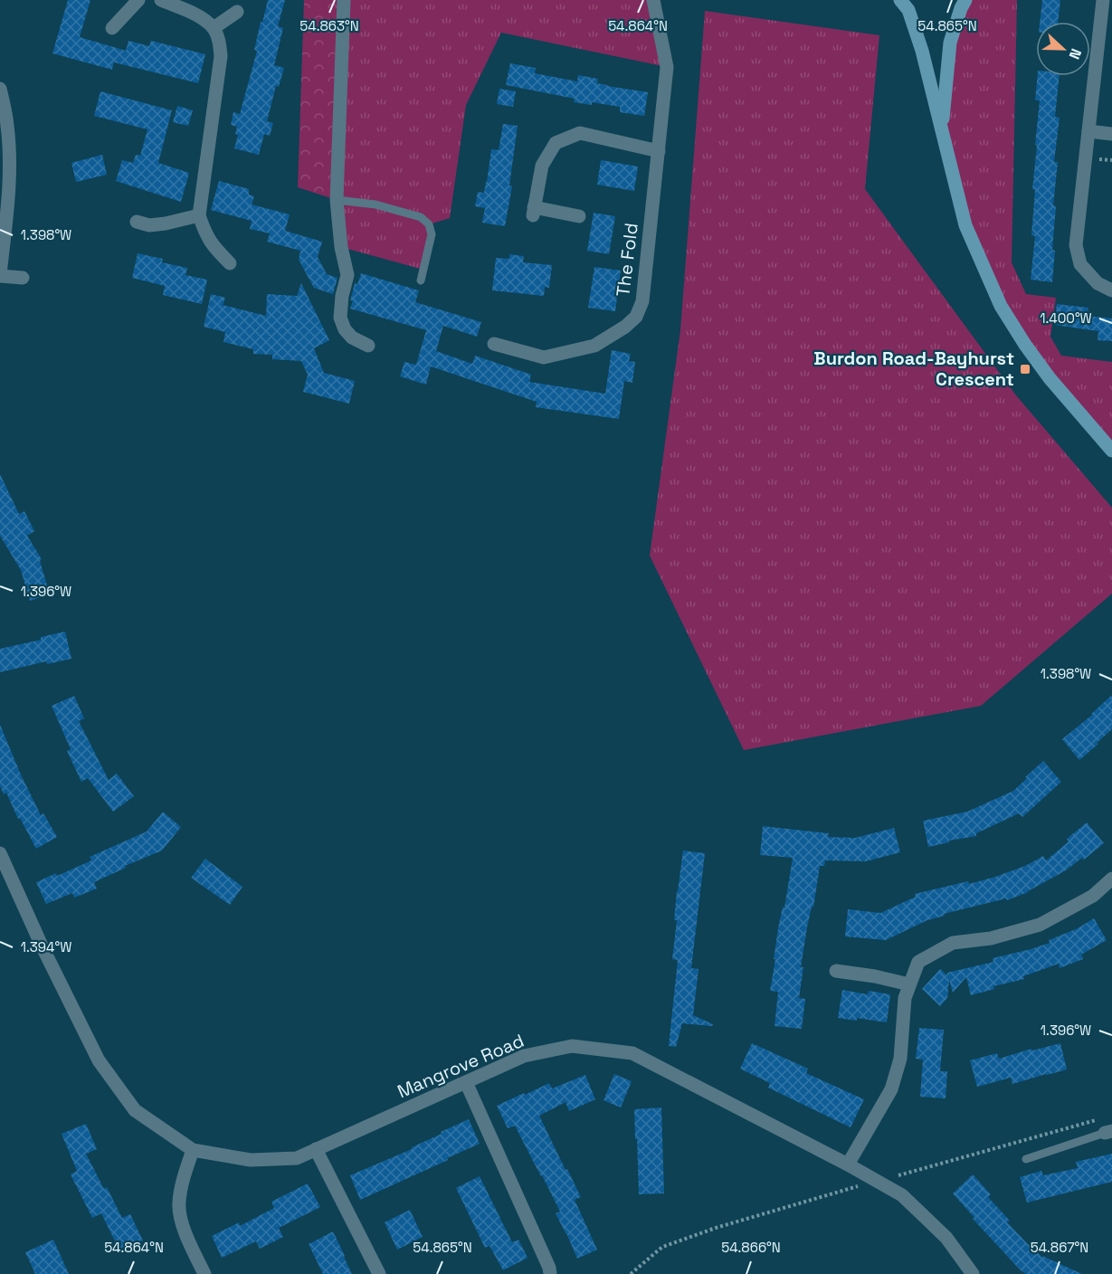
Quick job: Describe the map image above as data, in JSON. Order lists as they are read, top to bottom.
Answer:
{
  "streets": {
    "street": ["The Fold", "Mangrove Road"]
  },
  "places": {
    "transit": ["Burdon Road-Bayhurst Crescent"]
  },
  "north": "right",
  "coordinates": [
    "54.863°N",
    "54.864°N",
    "54.865°N",
    "1.398°W",
    "1.400°W",
    "1.396°W",
    "1.394°W",
    "54.866°N",
    "54.867°N"
  ]
}
